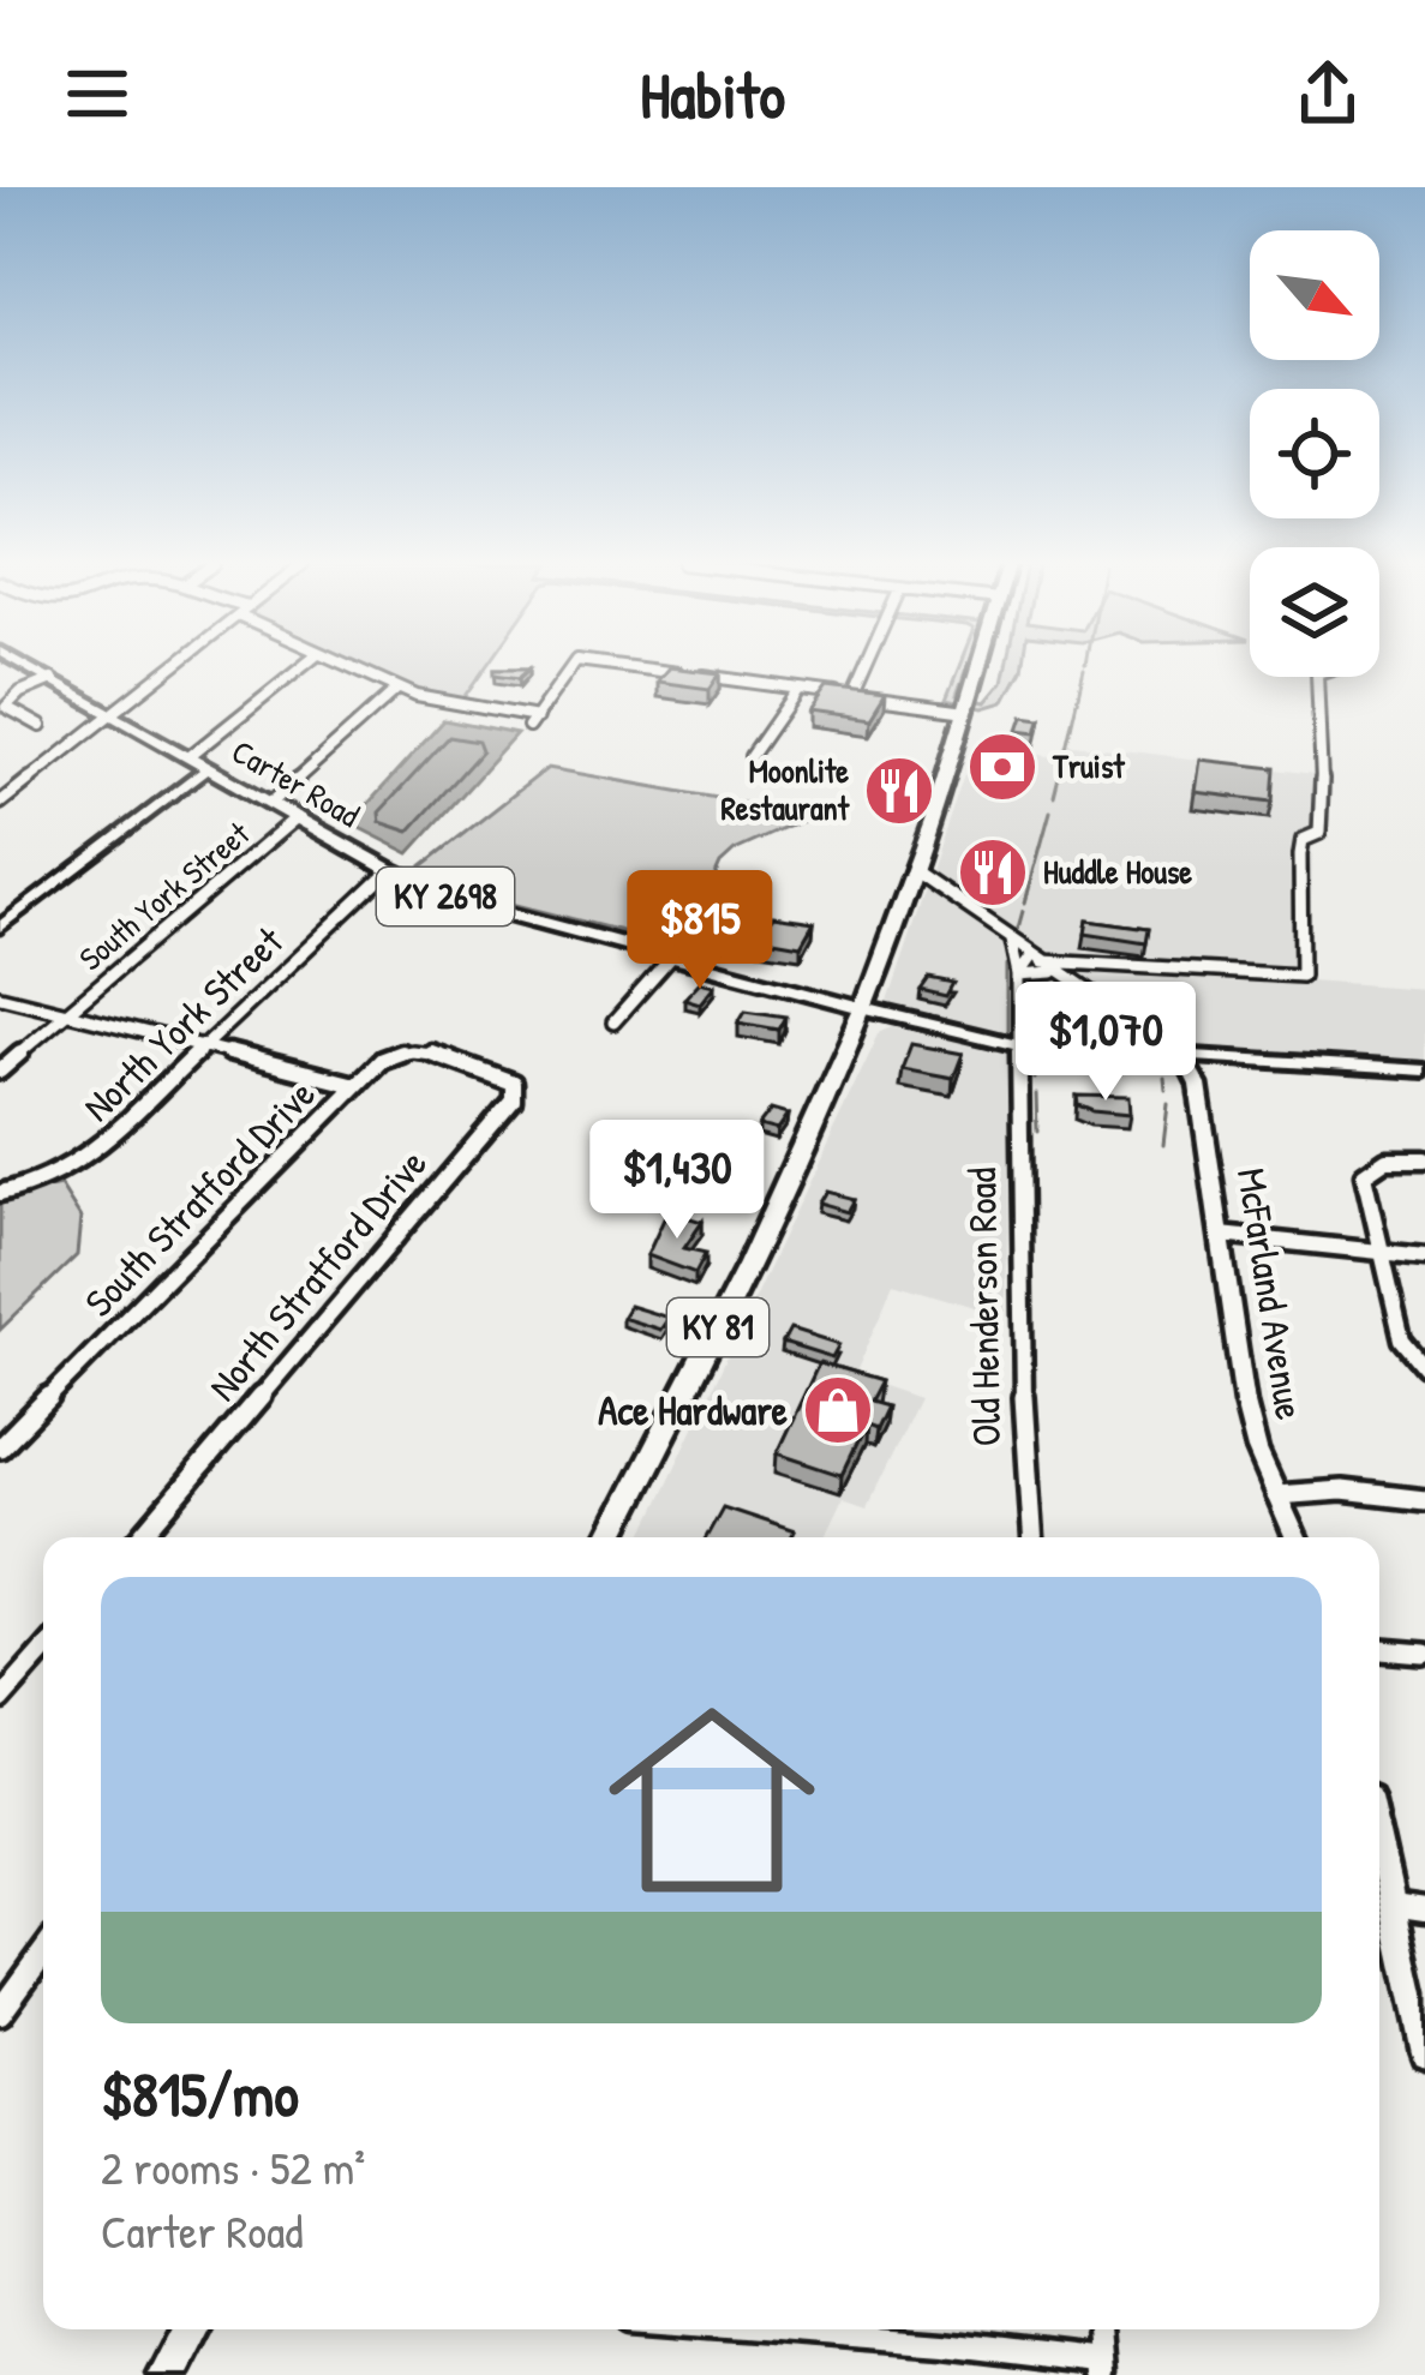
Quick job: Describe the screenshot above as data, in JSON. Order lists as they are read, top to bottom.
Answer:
{
  "streets": {
    "main road": ["Carter Road", "KY 2698", "KY 81"],
    "street": [
      "South York Street",
      "North York Street",
      "South Stratford Drive",
      "North Stratford Drive",
      "McFarland Avenue",
      "Old Henderson Road"
    ]
  },
  "crossings": [
    ["Carter Road", "South York Street"],
    ["Carter Road", "North York Street"],
    ["Carter Road", "McFarland Avenue"],
    ["Carter Road", "Old Henderson Road"],
    ["Carter Road", "KY 81"],
    ["South Stratford Drive", "North Stratford Drive"]
  ],
  "places": {
    "bank": ["Truist"],
    "restaurant": ["Moonlite Restaurant", "Huddle House"],
    "shop": ["Ace Hardware"]
  },
  "north": "bottom right",
  "page": {
    "header": "Habito",
    "price": ["$815", "$1,070", "$1,430"],
    "list": [
      {
        "name": "$815/mo",
        "note": "2 rooms · 52 m² · Carter Road"
      }
    ]
  }
}
